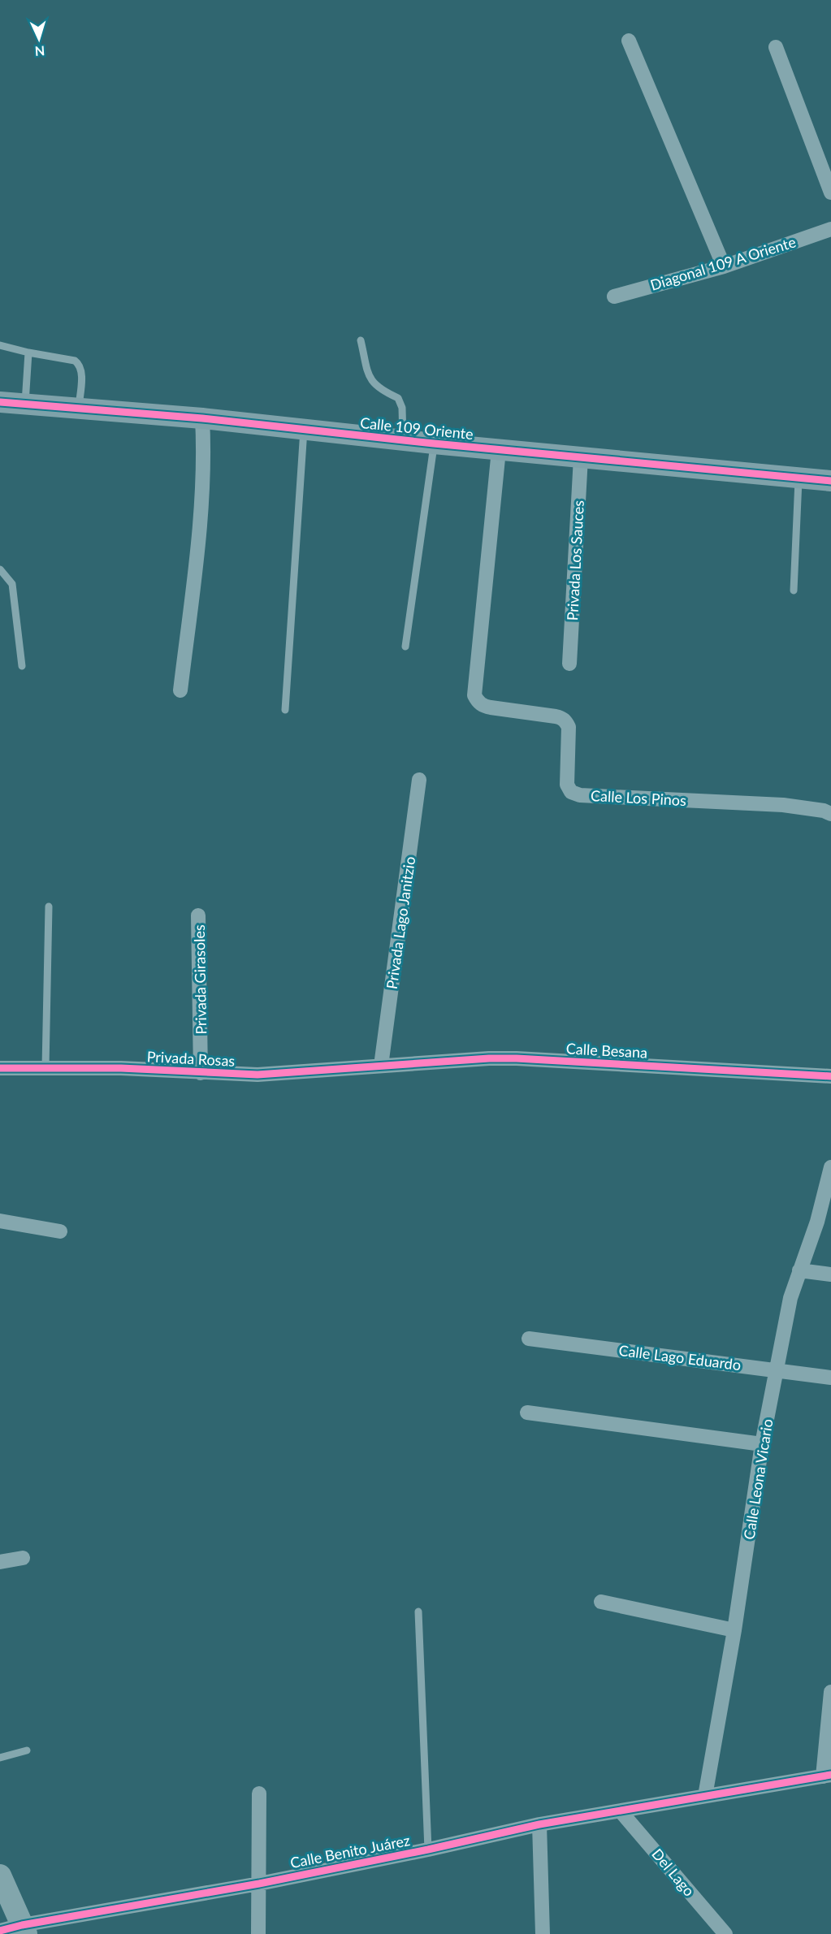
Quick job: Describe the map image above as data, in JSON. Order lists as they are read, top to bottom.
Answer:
{
  "streets": {
    "street": [
      "Diagonal 109 A Oriente",
      "Calle 109 Oriente",
      "Privada Los Sauces",
      "Calle Los Pinos",
      "Privada Lago Janitzio",
      "Privada Girasoles",
      "Calle Besana",
      "Privada Rosas",
      "Calle Lago Eduardo",
      "Calle Leona Vicario",
      "Calle Benito Juárez",
      "Del Lago"
    ]
  },
  "crossings": [
    ["Calle 109 Oriente", "Privada Los Sauces"],
    ["Calle 109 Oriente", "Calle Los Pinos"],
    ["Privada Lago Janitzio", "Calle Besana"],
    ["Privada Lago Janitzio", "Privada Rosas"],
    ["Privada Girasoles", "Privada Rosas"],
    ["Calle Besana", "Privada Rosas"],
    ["Calle Lago Eduardo", "Calle Leona Vicario"],
    ["Calle Leona Vicario", "Calle Benito Juárez"],
    ["Calle Benito Juárez", "Del Lago"]
  ],
  "north": "bottom"
}
